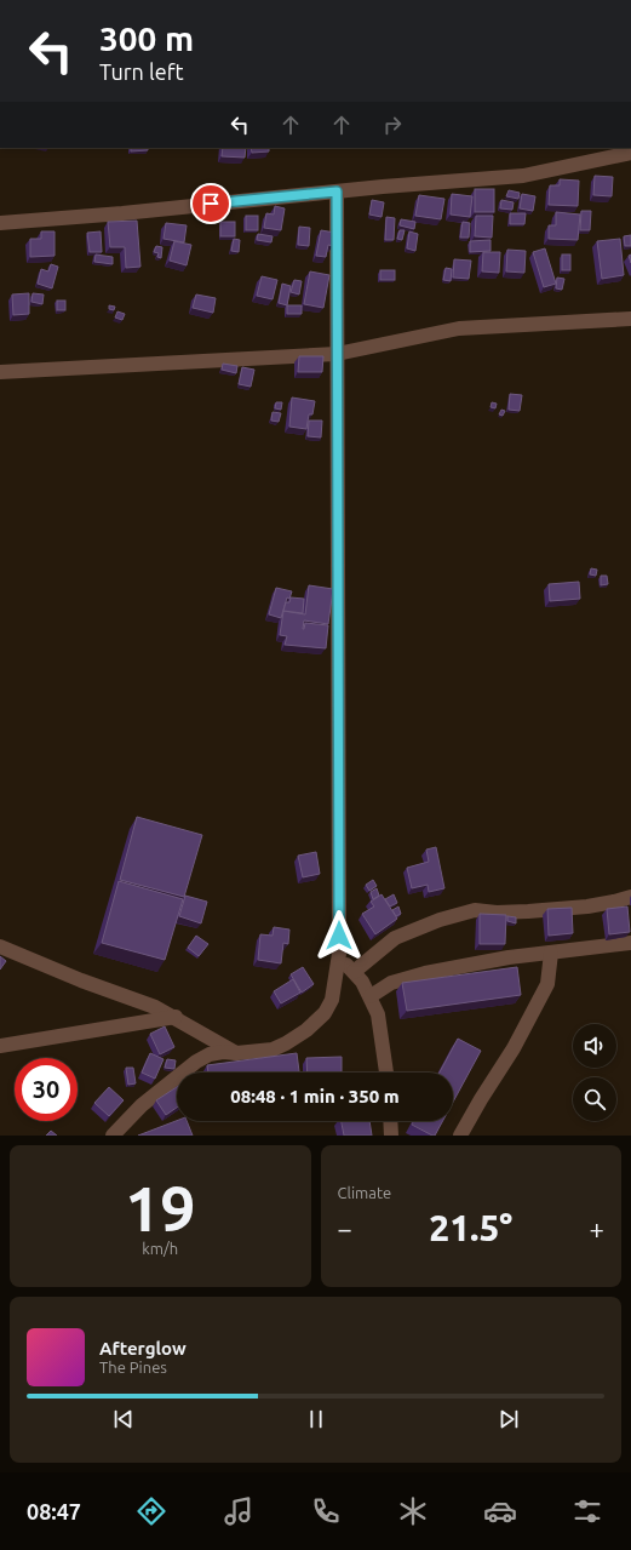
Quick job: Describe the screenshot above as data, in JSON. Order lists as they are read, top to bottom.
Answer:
{
  "page": {
    "turn": ["300 m", "Turn left"],
    "limit": "30",
    "trip": "08:48 · 1 min · 350 m",
    "tile": [
      ["19", "km/h"],
      "Climate"
    ],
    "heat": ["−", "21.5°", "+"],
    "song": ["Afterglow", "The Pines"],
    "tabs": "08:47"
  }
}
